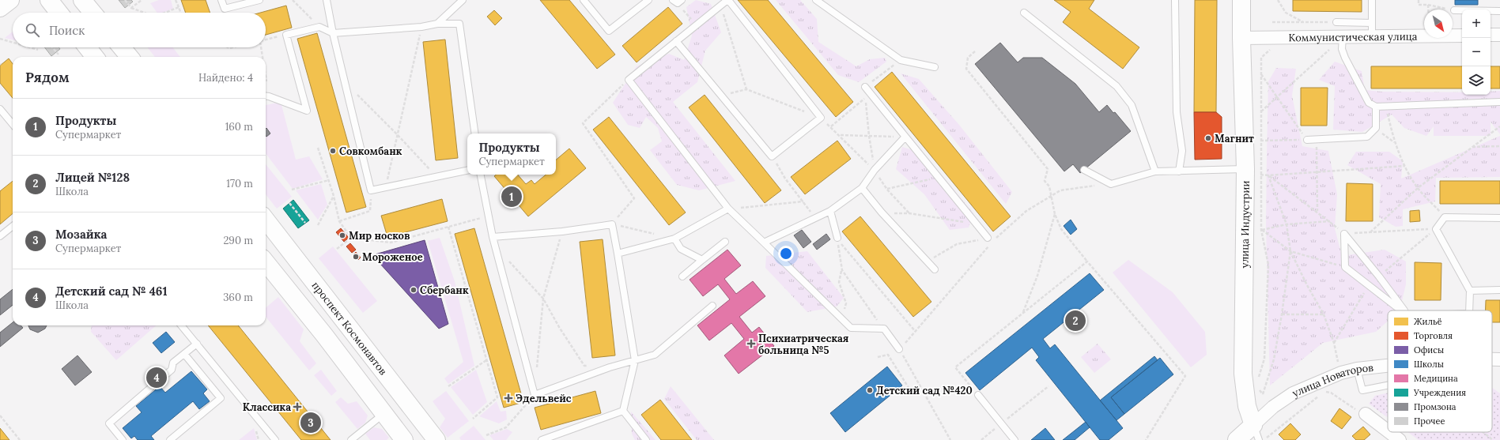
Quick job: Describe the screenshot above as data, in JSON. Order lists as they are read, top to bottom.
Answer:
{
  "streets": {
    "main road": ["улица Индустрии", "проспект Космонавтов"],
    "street": ["Коммунистическая улица", "улица Новаторов"]
  },
  "crossings": [
    ["Коммунистическая улица", "улица Индустрии"],
    ["улица Индустрии", "улица Новаторов"]
  ],
  "places": {
    "other": [
      "Магнит",
      "Совкомбанк",
      "Мир носков",
      "Мороженое",
      "Сбербанк",
      "Детский сад №420"
    ],
    "health": ["Психиатрическая больница №5", "Эдельвейс", "Классика"]
  },
  "legend": [
    "Жильё",
    "Торговля",
    "Офисы",
    "Школы",
    "Медицина",
    "Учреждения",
    "Промзона",
    "Прочее"
  ],
  "north": "bottom right",
  "page": {
    "map_buttons": ["+", "−"],
    "search": "Поиск",
    "heading": ["Рядом", "Найдено: 4"],
    "list": [
      {
        "mark": "1",
        "name": "Продукты",
        "note": "Супермаркет",
        "value": "160 m"
      },
      {
        "mark": "2",
        "name": "Лицей №128",
        "note": "Школа",
        "value": "170 m"
      },
      {
        "mark": "3",
        "name": "Мозайка",
        "note": "Супермаркет",
        "value": "290 m"
      },
      {
        "mark": "4",
        "name": "Детский сад № 461",
        "note": "Школа",
        "value": "360 m"
      }
    ],
    "popup": ["Продукты", "Супермаркет"],
    "pins": [
      "1",
      "2",
      "4",
      "3"
    ]
  }
}
